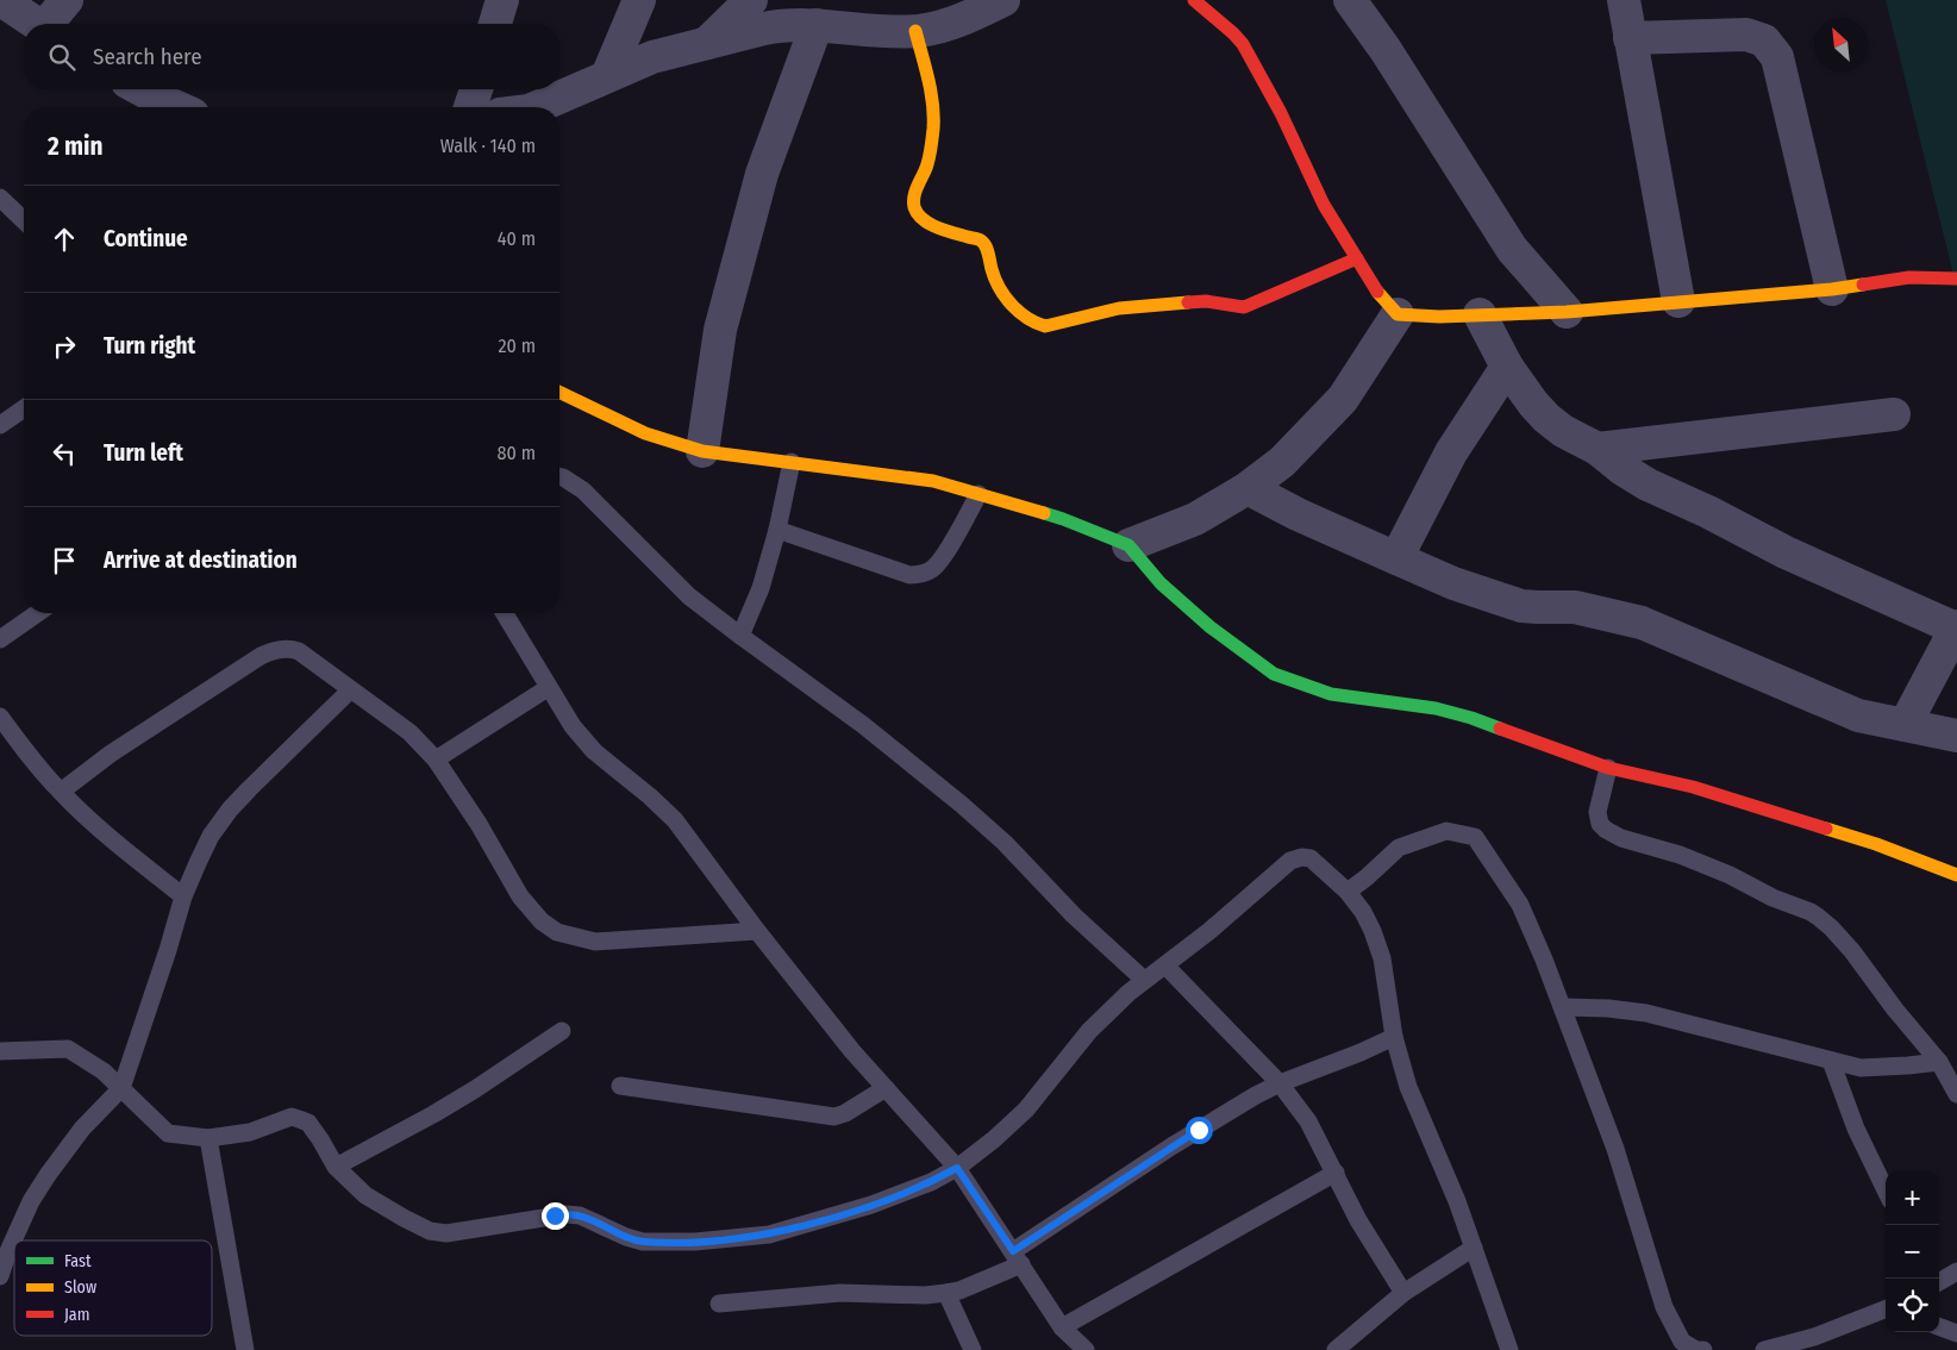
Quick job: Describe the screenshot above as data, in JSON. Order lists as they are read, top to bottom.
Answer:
{
  "legend": ["Fast", "Slow", "Jam"],
  "north": "top left",
  "page": {
    "search": "Search here",
    "heading": ["2 min", "Walk · 140 m"],
    "list": [
      ["Continue", "40 m"],
      ["Turn right", "20 m"],
      ["Turn left", "80 m"],
      "Arrive at destination"
    ],
    "map_buttons": ["+", "−"]
  }
}
